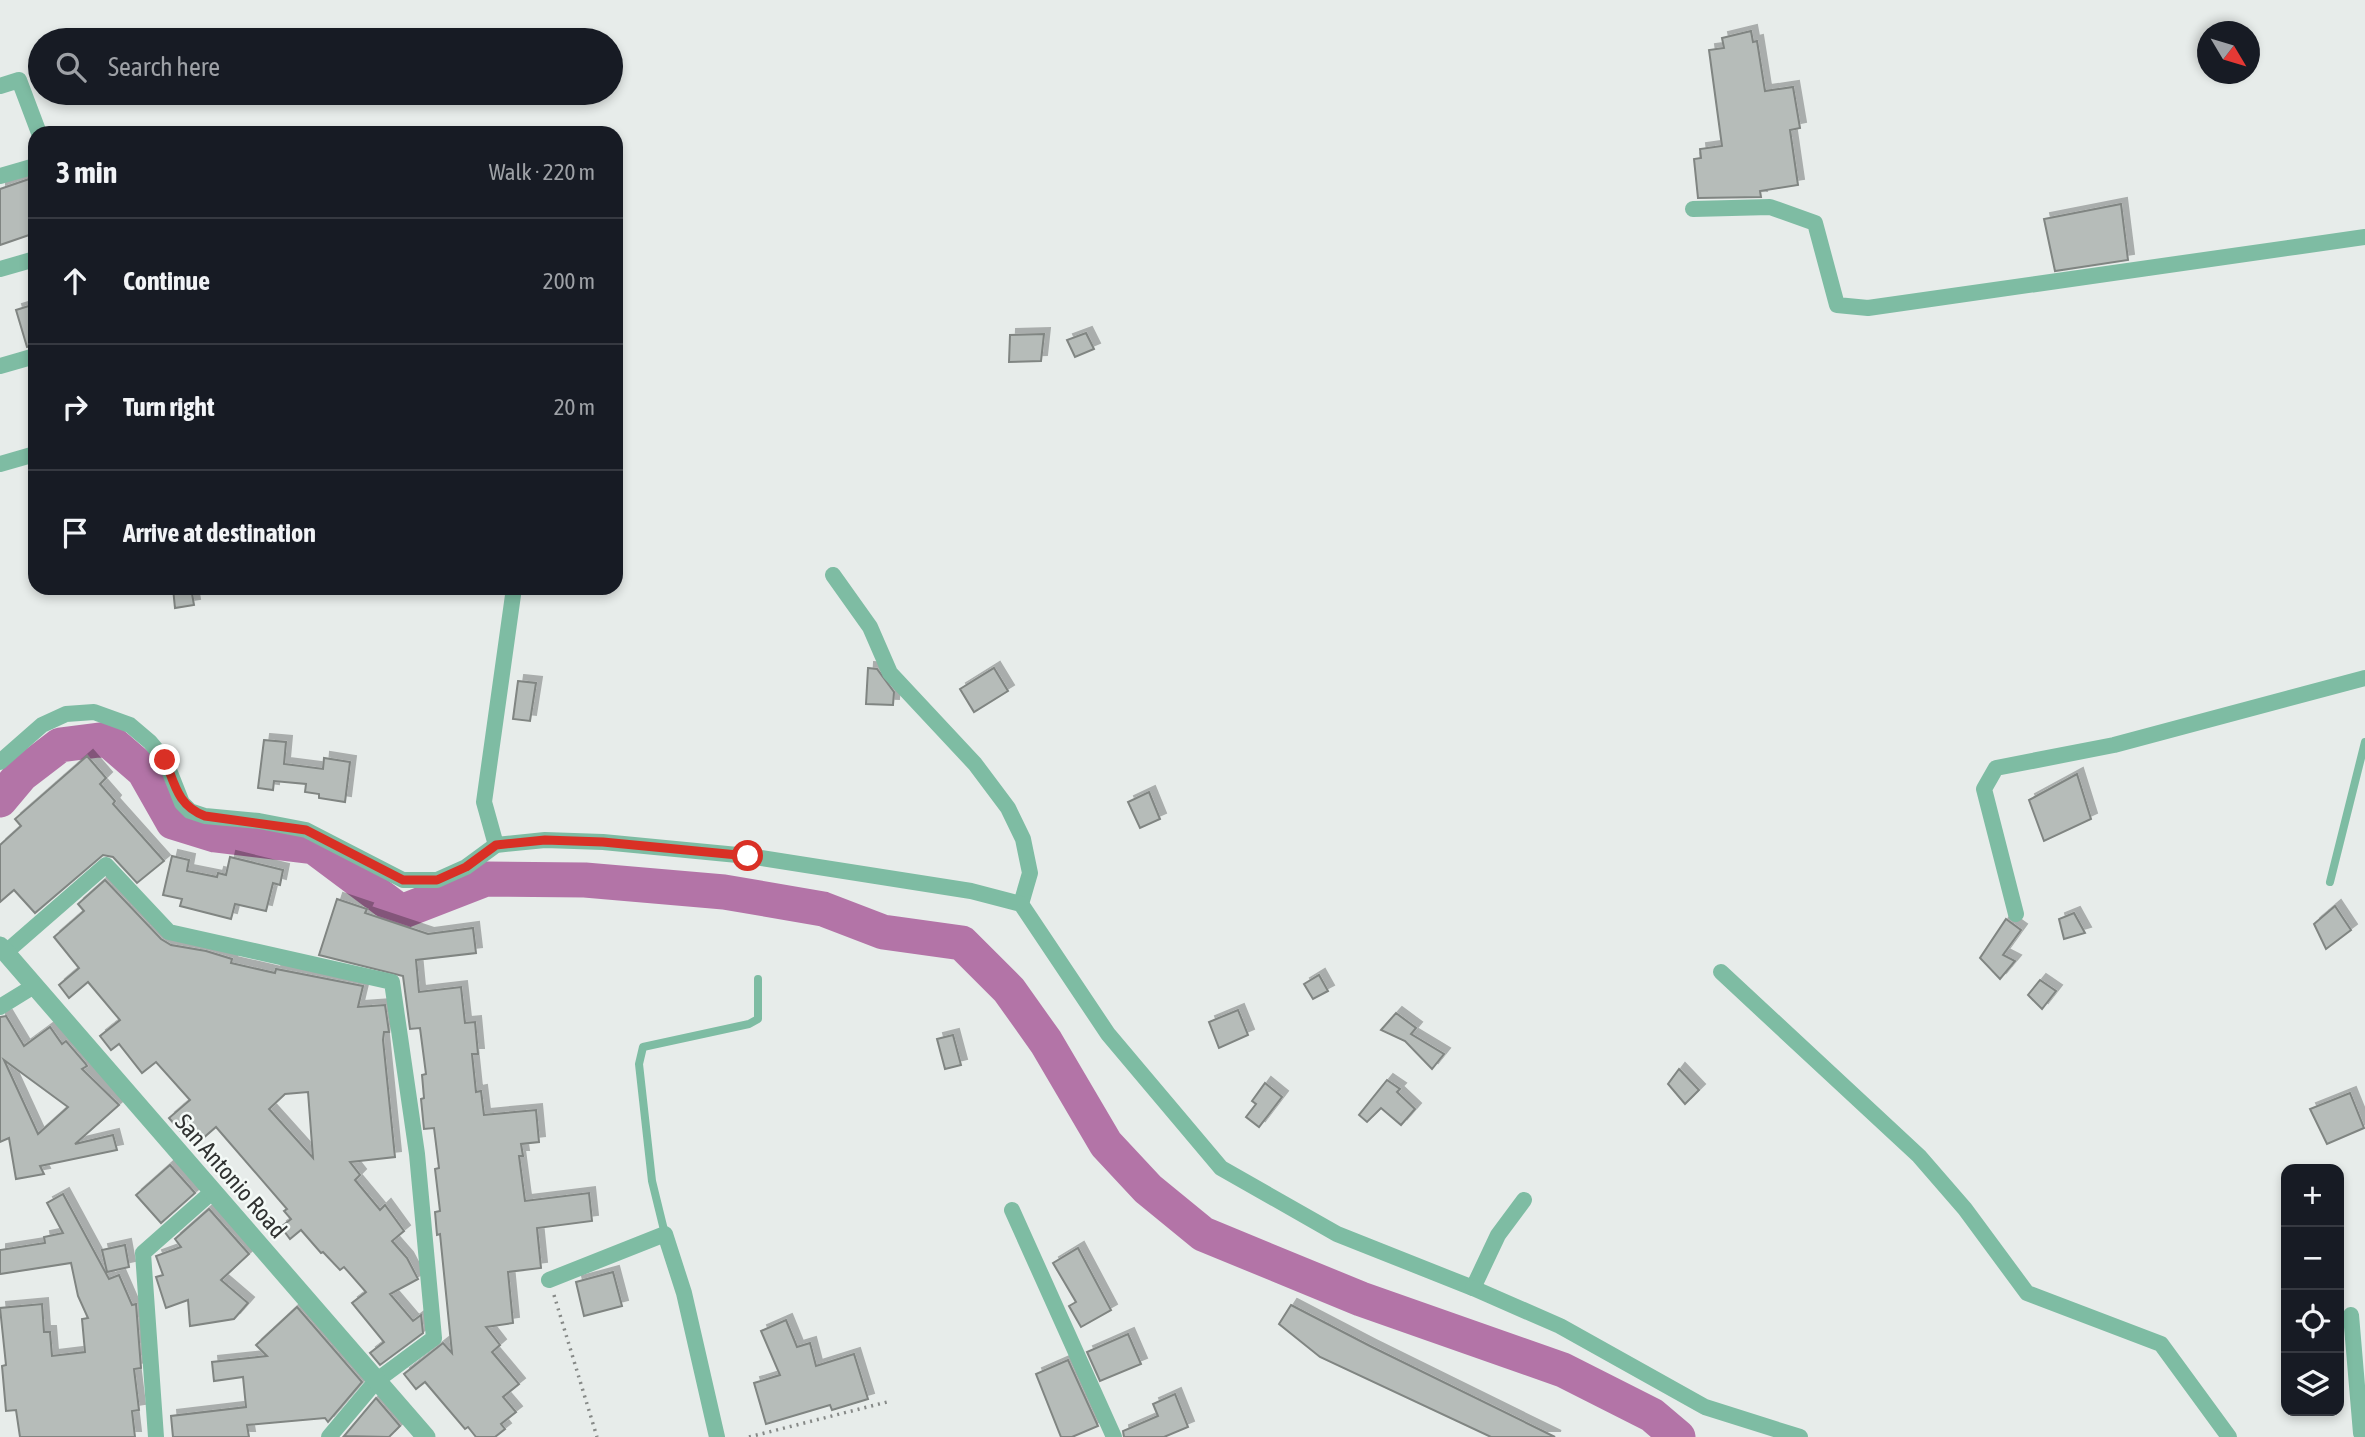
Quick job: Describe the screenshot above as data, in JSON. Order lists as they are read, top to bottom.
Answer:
{
  "streets": {
    "street": ["San Antonio Road"]
  },
  "north": "bottom right",
  "page": {
    "search": "Search here",
    "heading": ["3 min", "Walk · 220 m"],
    "list": [
      ["Continue", "200 m"],
      ["Turn right", "20 m"],
      "Arrive at destination"
    ],
    "map_buttons": ["+", "−"]
  }
}
